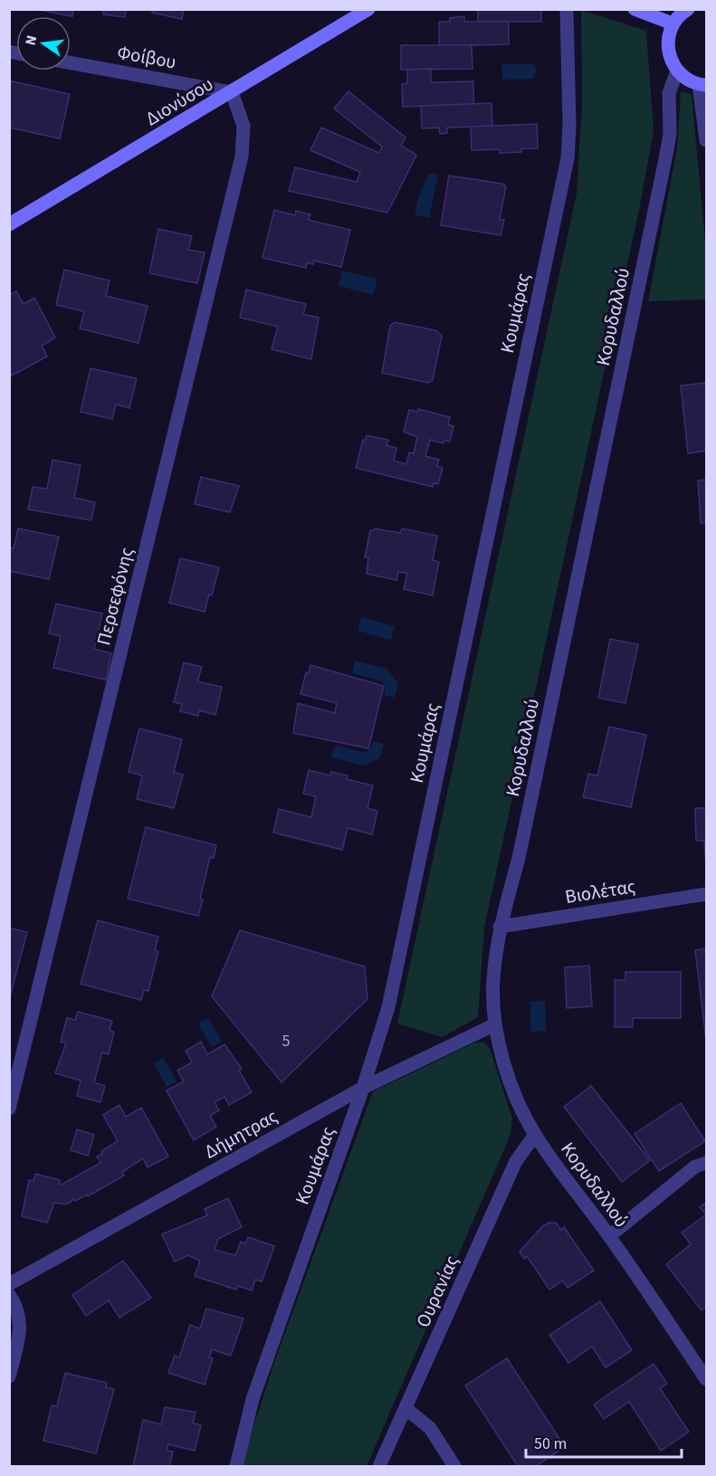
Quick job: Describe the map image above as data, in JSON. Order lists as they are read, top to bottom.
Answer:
{
  "streets": {
    "main road": ["Διονύσου"],
    "street": [
      "Φοίβου",
      "Κουμάρας",
      "Κορυδαλλού",
      "Περσεφόνης",
      "Βιολέτας",
      "Δήμητρας",
      "Ουρανίας"
    ]
  },
  "crossings": [
    ["Φοίβου", "Διονύσου"],
    ["Φοίβου", "Περσεφόνης"],
    ["Διονύσου", "Περσεφόνης"],
    ["Κουμάρας", "Δήμητρας"],
    ["Κορυδαλλού", "Βιολέτας"],
    ["Κορυδαλλού", "Δήμητρας"],
    ["Κορυδαλλού", "Ουρανίας"]
  ],
  "house_numbers": ["5"],
  "scale_bar": "50 m",
  "north": "left"
}
